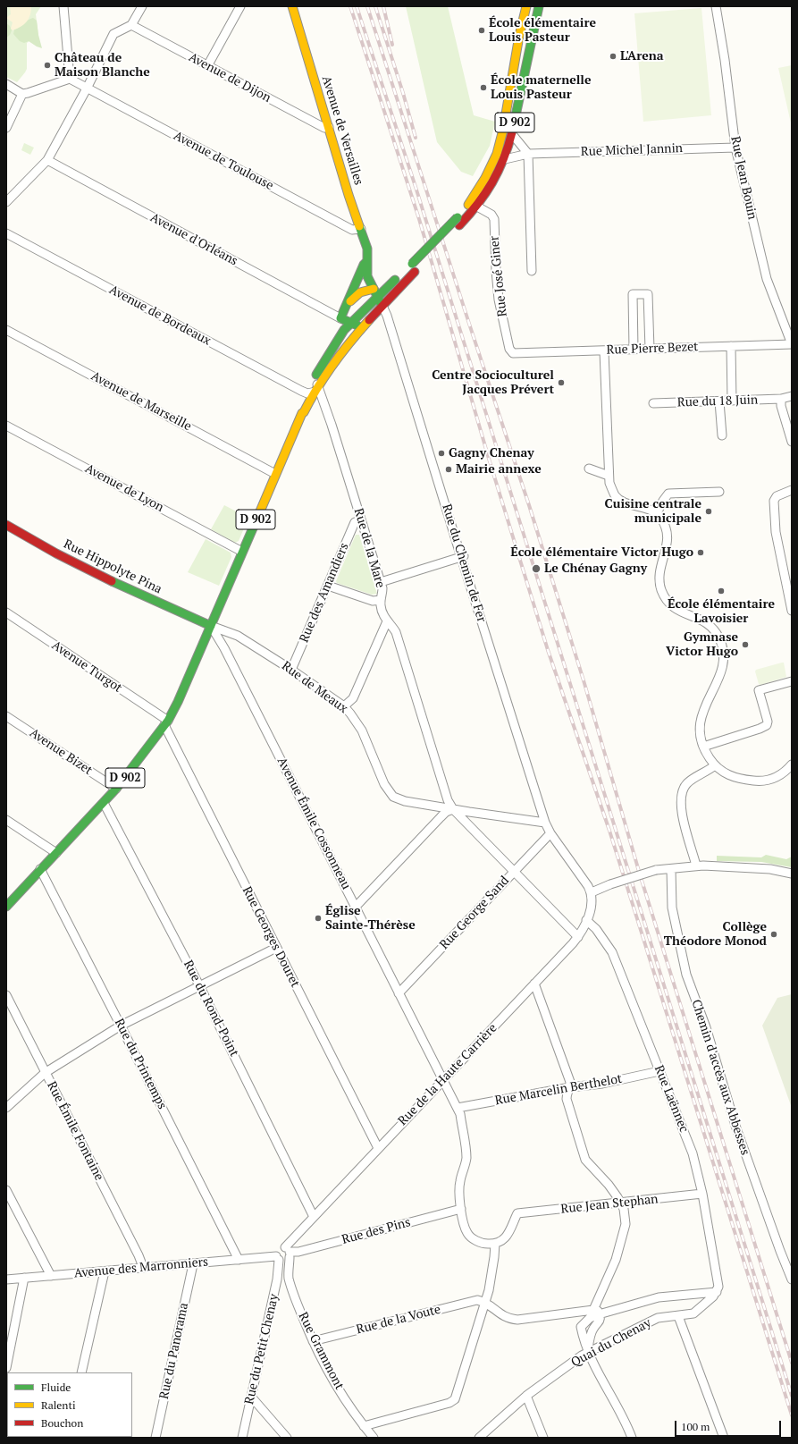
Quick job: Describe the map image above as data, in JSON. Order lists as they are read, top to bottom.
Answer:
{
  "streets": {
    "main road": ["D 902", "Avenue de Versailles", "Rue Hippolyte Pina"],
    "street": [
      "Avenue de Dijon",
      "Rue Michel Jannin",
      "Avenue de Toulouse",
      "Rue Jean Bouin",
      "Avenue d'Orléans",
      "Rue José Giner",
      "Avenue de Bordeaux",
      "Rue Pierre Bezet",
      "Avenue de Marseille",
      "Rue du 18 Juin",
      "Avenue de Lyon",
      "Rue de la Mare",
      "Rue du Chemin de Fer",
      "Rue des Amandiers",
      "Avenue Turgot",
      "Rue de Meaux",
      "Avenue Bizet",
      "Avenue Émile Cossonneau",
      "Rue George Sand",
      "Rue Georges Douret",
      "Rue du Rond-Point",
      "Rue du Printemps",
      "Rue de la Haute Carrière",
      "Chemin d'accès aux Abbesses",
      "Rue Marcelin Berthelot",
      "Rue Laënnec",
      "Rue Émile Fontaine",
      "Rue Jean Stephan",
      "Rue des Pins",
      "Avenue des Marronniers",
      "Rue de la Voute",
      "Quai du Chenay",
      "Rue du Petit Chenay",
      "Rue du Panorama",
      "Rue Grammont"
    ]
  },
  "crossings": [
    ["Avenue de Dijon", "Avenue de Versailles"],
    ["D 902", "Avenue de Versailles"],
    ["D 902", "Rue Michel Jannin"],
    ["D 902", "Rue José Giner"],
    ["D 902", "Avenue de Bordeaux"],
    ["D 902", "Avenue de Marseille"],
    ["D 902", "Avenue de Lyon"],
    ["D 902", "Rue de la Mare"],
    ["D 902", "Rue du Chemin de Fer"],
    ["D 902", "Rue Hippolyte Pina"],
    ["D 902", "Avenue Turgot"],
    ["D 902", "Rue de Meaux"],
    ["D 902", "Avenue Bizet"],
    ["D 902", "Avenue Émile Cossonneau"],
    ["D 902", "Rue Georges Douret"],
    ["D 902", "Rue du Rond-Point"],
    ["D 902", "Rue du Printemps"],
    ["Avenue de Versailles", "Avenue de Toulouse"],
    ["Avenue de Versailles", "Avenue d'Orléans"],
    ["Avenue de Versailles", "Rue du Chemin de Fer"],
    ["Rue Michel Jannin", "Rue Jean Bouin"],
    ["Rue Jean Bouin", "Rue Pierre Bezet"],
    ["Rue José Giner", "Rue Pierre Bezet"],
    ["Avenue de Bordeaux", "Rue de la Mare"],
    ["Rue de la Mare", "Rue des Amandiers"],
    ["Rue de la Mare", "Rue de Meaux"],
    ["Rue de la Mare", "Rue George Sand"],
    ["Rue de la Mare", "Rue de la Haute Carrière"],
    ["Rue du Chemin de Fer", "Rue de Meaux"],
    ["Rue Hippolyte Pina", "Rue de Meaux"],
    ["Rue Hippolyte Pina", "Avenue Émile Cossonneau"],
    ["Rue des Amandiers", "Rue de Meaux"],
    ["Avenue Turgot", "Rue Georges Douret"],
    ["Rue de Meaux", "Avenue Émile Cossonneau"],
    ["Avenue Émile Cossonneau", "Rue George Sand"],
    ["Avenue Émile Cossonneau", "Rue de la Haute Carrière"],
    ["Avenue Émile Cossonneau", "Rue Marcelin Berthelot"],
    ["Avenue Émile Cossonneau", "Rue Jean Stephan"],
    ["Avenue Émile Cossonneau", "Rue des Pins"],
    ["Rue Georges Douret", "Rue de la Haute Carrière"],
    ["Rue du Rond-Point", "Rue de la Haute Carrière"],
    ["Rue du Printemps", "Avenue des Marronniers"],
    ["Rue de la Haute Carrière", "Rue Laënnec"],
    ["Rue de la Haute Carrière", "Rue des Pins"],
    ["Rue de la Haute Carrière", "Avenue des Marronniers"],
    ["Rue de la Haute Carrière", "Rue du Petit Chenay"],
    ["Rue de la Haute Carrière", "Rue Grammont"],
    ["Rue Marcelin Berthelot", "Rue Laënnec"],
    ["Rue Laënnec", "Rue Jean Stephan"],
    ["Rue Laënnec", "Quai du Chenay"],
    ["Rue Émile Fontaine", "Avenue des Marronniers"],
    ["Rue des Pins", "Avenue des Marronniers"],
    ["Rue des Pins", "Rue du Petit Chenay"],
    ["Rue des Pins", "Rue Grammont"],
    ["Avenue des Marronniers", "Rue du Petit Chenay"],
    ["Avenue des Marronniers", "Rue du Panorama"],
    ["Rue de la Voute", "Rue Grammont"]
  ],
  "places": [
    "École élémentaire Louis Pasteur",
    "L'Arena",
    "Château de Maison Blanche",
    "École maternelle Louis Pasteur",
    "Centre Socioculturel Jacques Prévert",
    "Gagny Chenay",
    "Mairie annexe",
    "Cuisine centrale municipale",
    "École élémentaire Victor Hugo",
    "Le Chénay Gagny",
    "École élémentaire Lavoisier",
    "Gymnase Victor Hugo",
    "Église Sainte-Thérèse",
    "Collège Théodore Monod"
  ],
  "legend": ["Fluide", "Ralenti", "Bouchon"],
  "scale_bar": "100 m"
}
